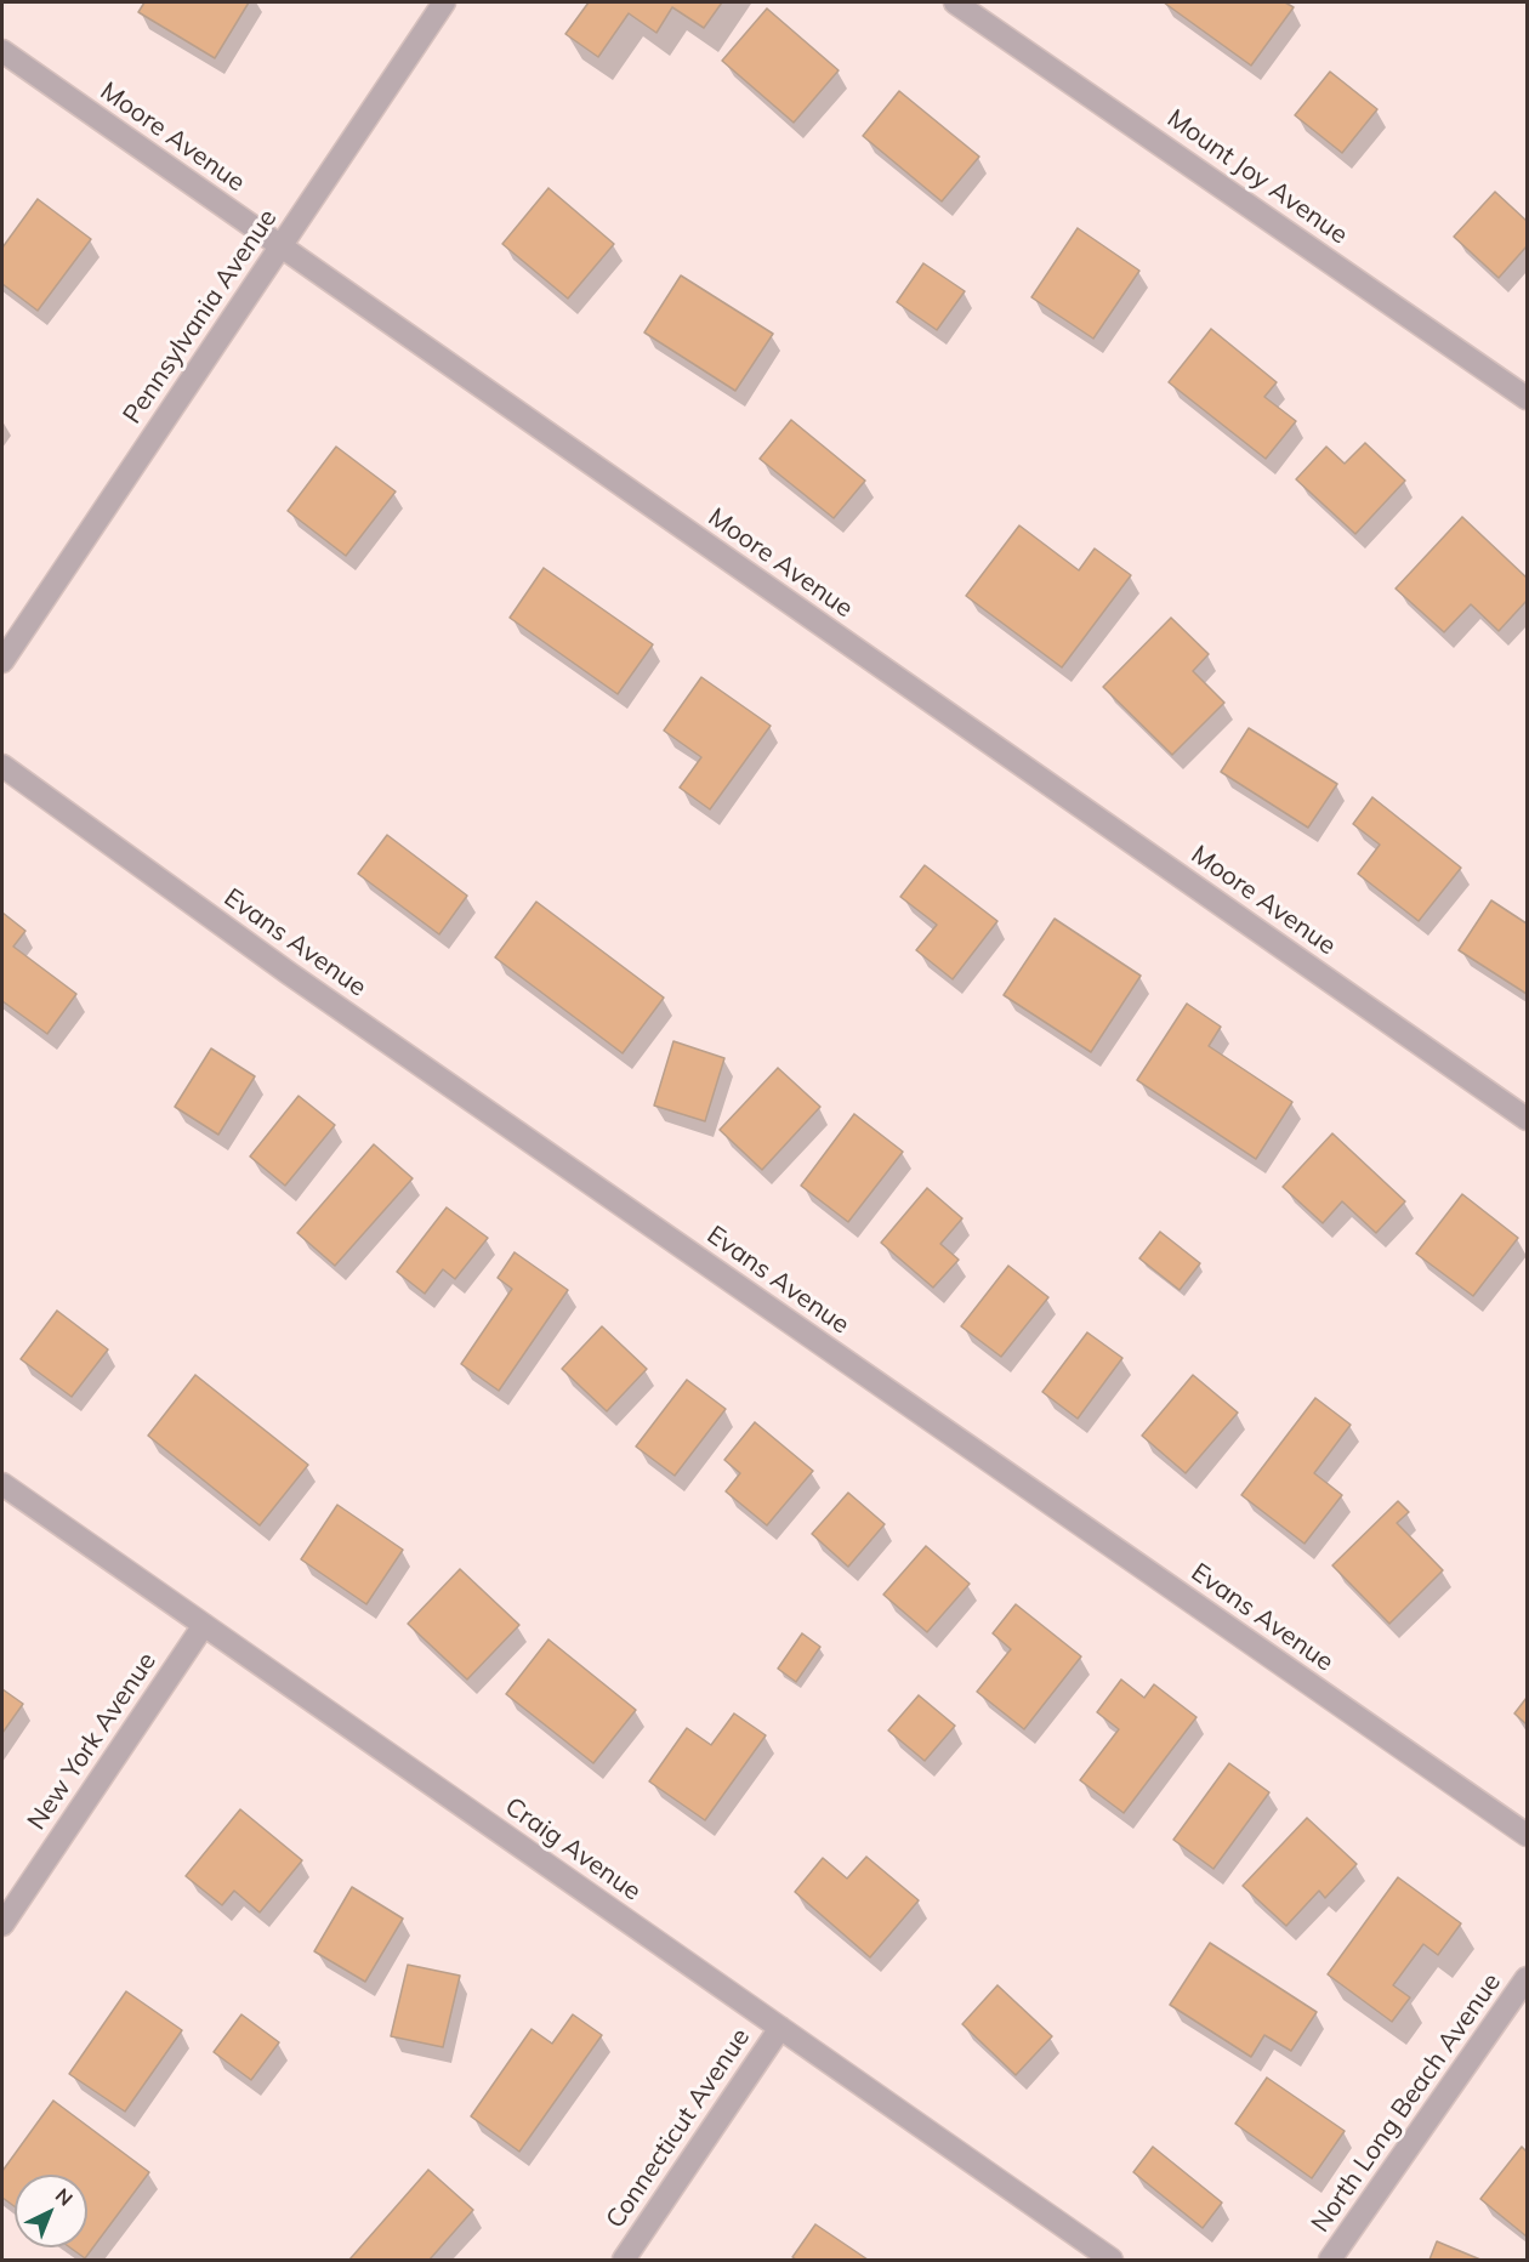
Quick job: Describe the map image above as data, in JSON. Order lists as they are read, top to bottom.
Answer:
{
  "streets": {
    "street": [
      "Moore Avenue",
      "Mount Joy Avenue",
      "Pennsylvania Avenue",
      "Evans Avenue",
      "New York Avenue",
      "Craig Avenue",
      "North Long Beach Avenue",
      "Connecticut Avenue"
    ]
  },
  "crossings": [
    ["Moore Avenue", "Pennsylvania Avenue"],
    ["New York Avenue", "Craig Avenue"],
    ["Craig Avenue", "Connecticut Avenue"]
  ],
  "north": "top right"
}
